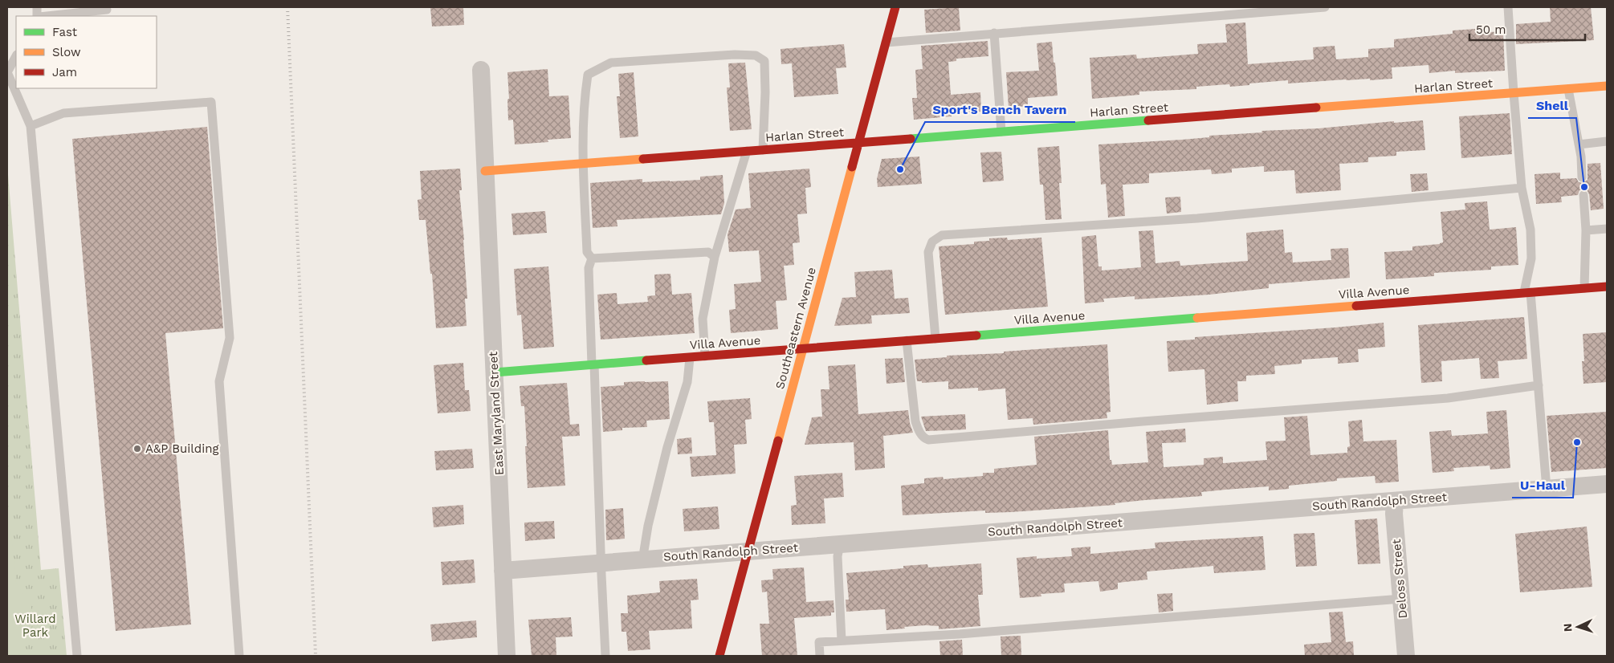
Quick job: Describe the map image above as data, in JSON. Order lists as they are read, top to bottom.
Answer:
{
  "streets": {
    "street": [
      "Harlan Street",
      "Villa Avenue",
      "Southeastern Avenue",
      "East Maryland Street",
      "South Randolph Street",
      "Deloss Street"
    ]
  },
  "crossings": [
    ["Harlan Street", "Southeastern Avenue"],
    ["Harlan Street", "East Maryland Street"],
    ["Villa Avenue", "Southeastern Avenue"],
    ["Villa Avenue", "East Maryland Street"],
    ["Southeastern Avenue", "South Randolph Street"],
    ["East Maryland Street", "South Randolph Street"],
    ["South Randolph Street", "Deloss Street"]
  ],
  "parks": ["Willard Park"],
  "places": [
    "Sport's Bench Tavern",
    "Shell",
    "U-Haul",
    "A&P Building"
  ],
  "legend": ["Fast", "Slow", "Jam"],
  "scale_bar": "50 m",
  "north": "left"
}
